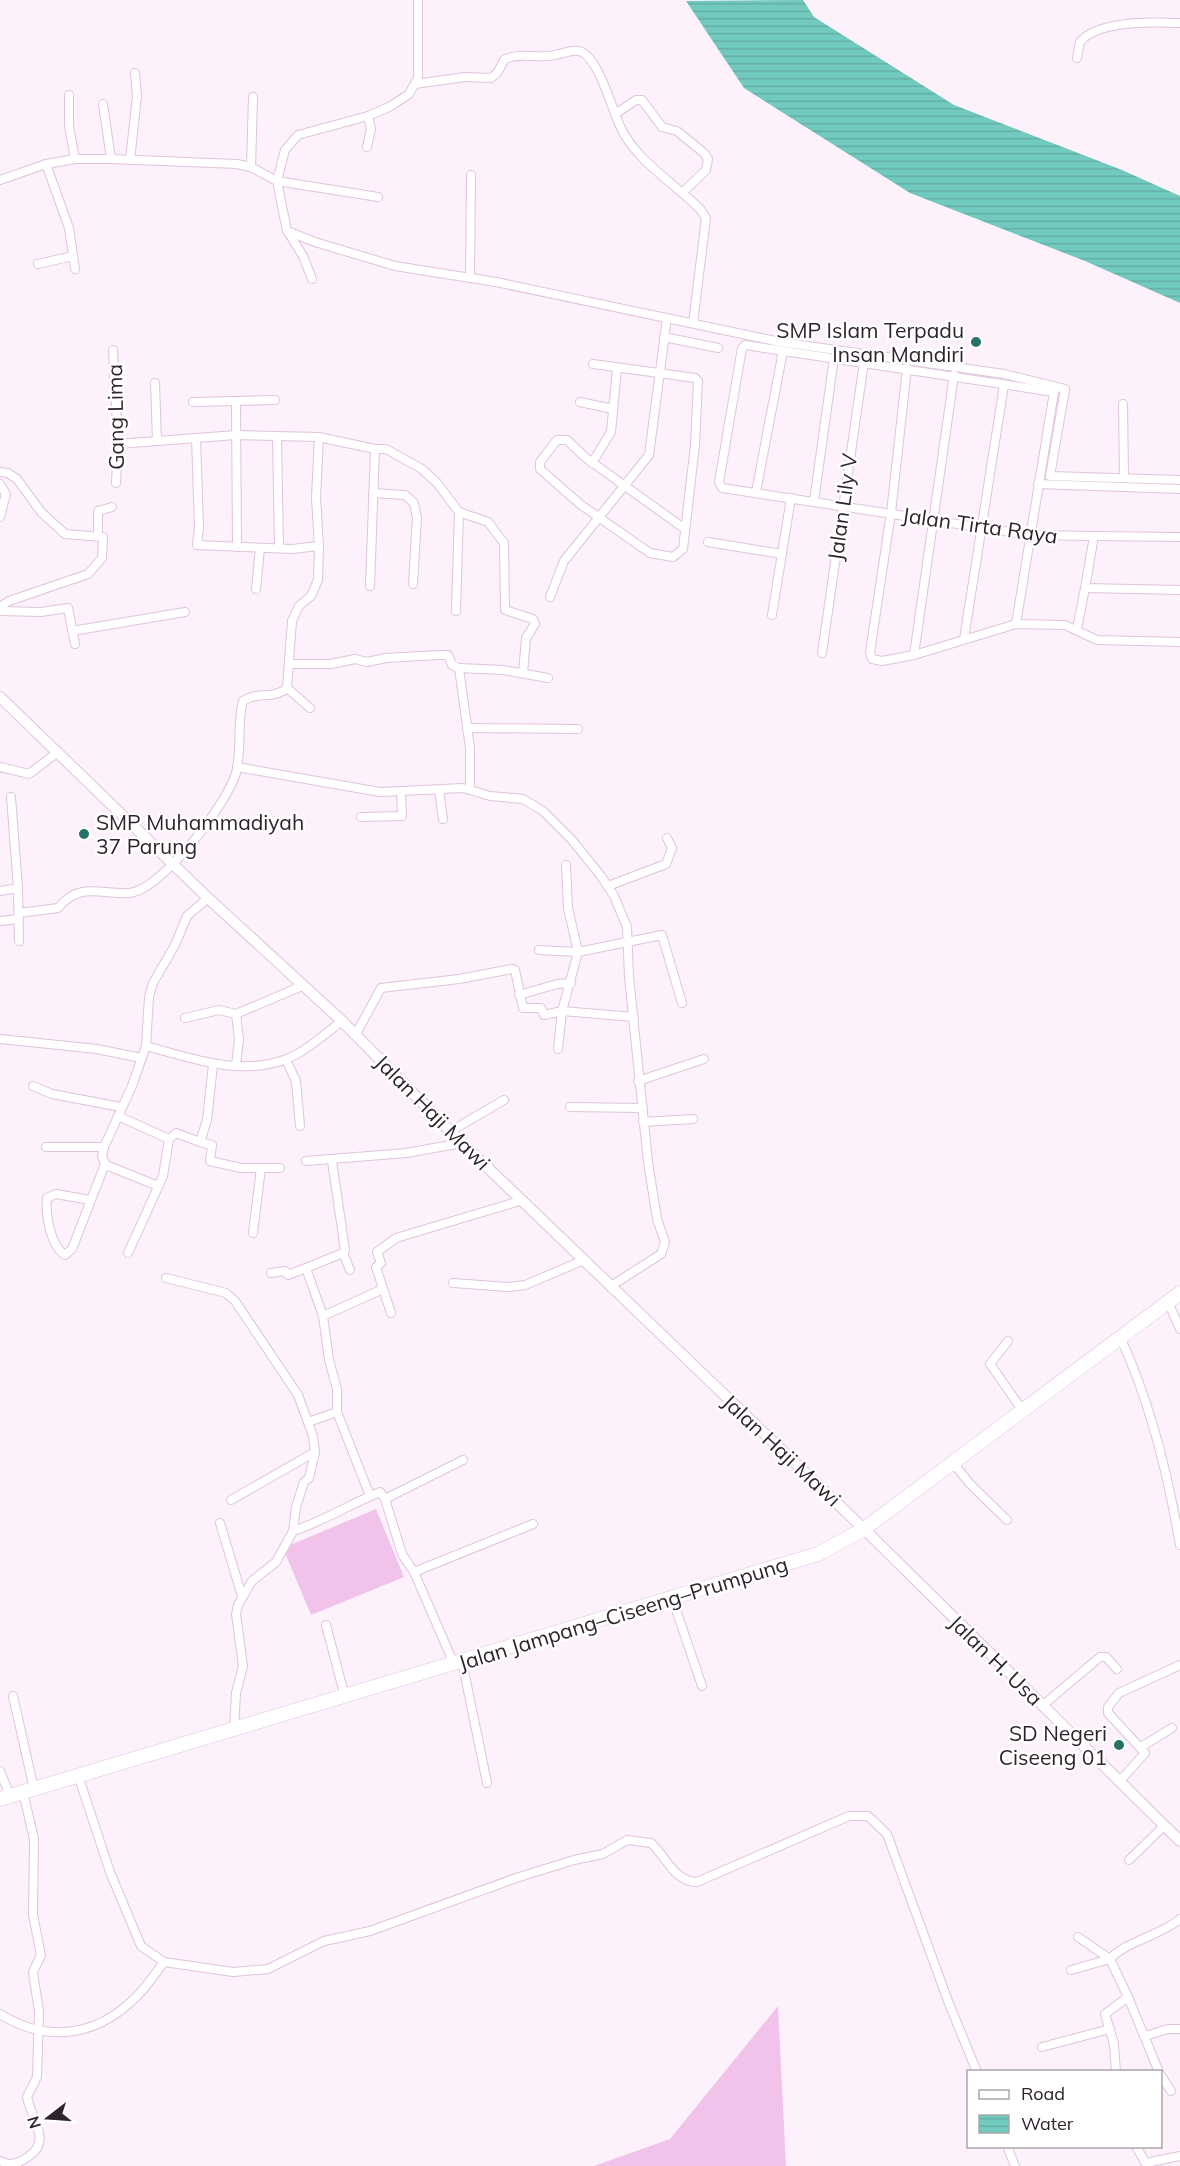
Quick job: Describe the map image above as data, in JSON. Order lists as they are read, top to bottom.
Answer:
{
  "streets": {
    "main road": ["Jalan Jampang–Ciseeng–Prumpung"],
    "street": [
      "Gang Lima",
      "Jalan Lily V",
      "Jalan Tirta Raya",
      "Jalan Haji Mawi",
      "Jalan H. Usa"
    ]
  },
  "crossings": [
    ["Jalan Lily V", "Jalan Tirta Raya"],
    ["Jalan Haji Mawi", "Jalan Jampang–Ciseeng–Prumpung"],
    ["Jalan Haji Mawi", "Jalan H. Usa"],
    ["Jalan Jampang–Ciseeng–Prumpung", "Jalan H. Usa"]
  ],
  "places": ["SMP Islam Terpadu Insan Mandiri", "SMP Muhammadiyah 37 Parung", "SD Negeri Ciseeng 01"],
  "legend": ["Road", "Water"],
  "north": "left"
}
